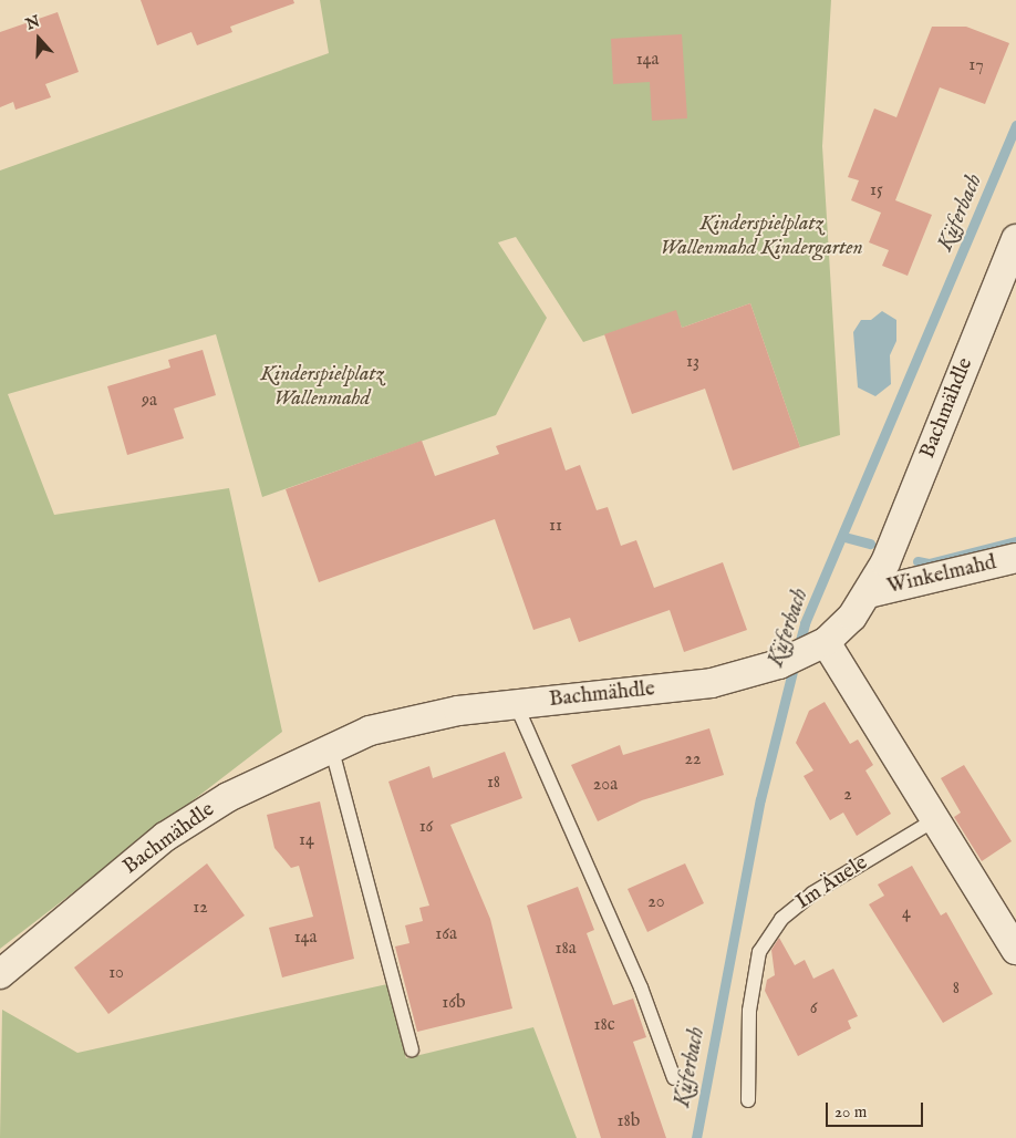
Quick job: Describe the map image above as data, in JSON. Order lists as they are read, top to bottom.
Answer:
{
  "streets": {
    "street": ["Bachmähdle", "Winkelmahd"],
    "lane": ["Im Äuele"]
  },
  "crossings": [
    ["Bachmähdle", "Winkelmahd"]
  ],
  "water": ["Küferbach"],
  "parks": ["Kinderspielplatz Wallenmahd Kindergarten", "Kinderspielplatz Wallenmahd"],
  "house_numbers": [
    "14a",
    "17",
    "15",
    "13",
    "9a",
    "11",
    "22",
    "18",
    "20a",
    "2",
    "16",
    "14",
    "20",
    "12",
    "4",
    "16a",
    "14a",
    "18a",
    "10",
    "8",
    "16b",
    "6",
    "18c",
    "18b"
  ],
  "scale_bar": "20 m",
  "north": "top"
}
